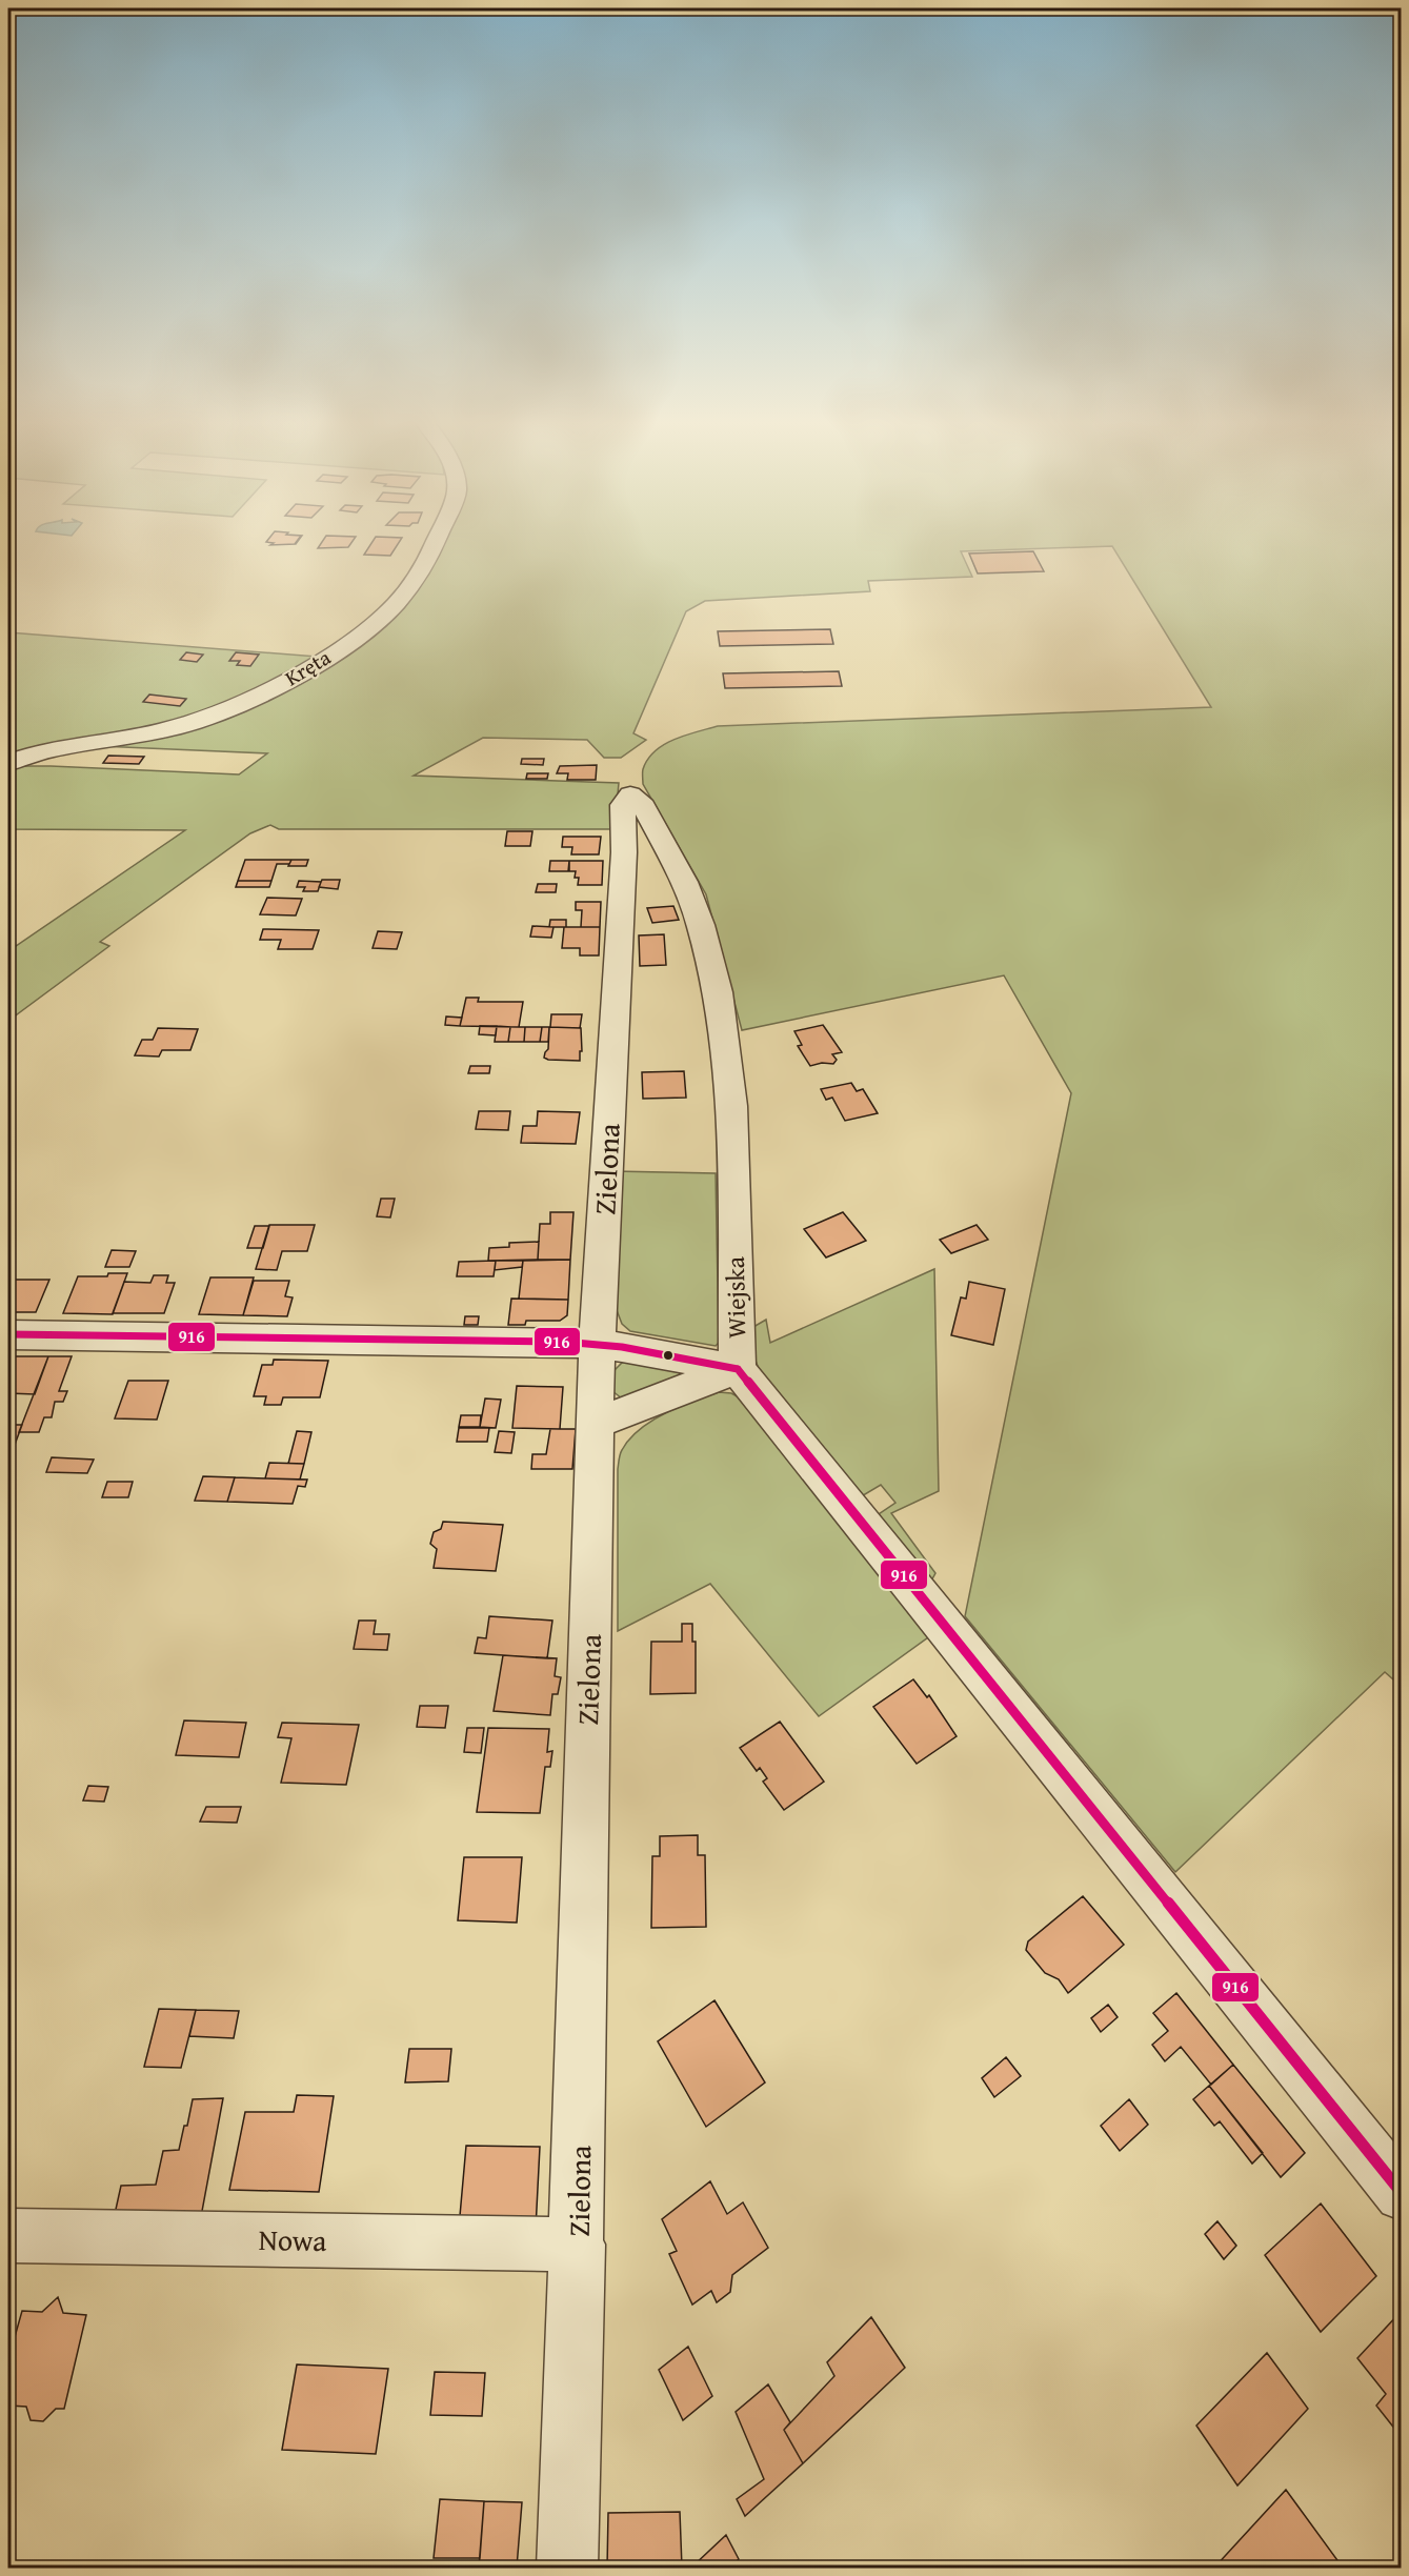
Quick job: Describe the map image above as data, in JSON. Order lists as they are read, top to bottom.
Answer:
{
  "streets": {
    "street": [
      "Kręta",
      "Zielona",
      "Wiejska",
      "Nowa"
    ]
  },
  "crossings": [
    ["Zielona", "Wiejska"],
    ["Zielona", "Nowa"]
  ],
  "lines": ["transit line 916"]
}
